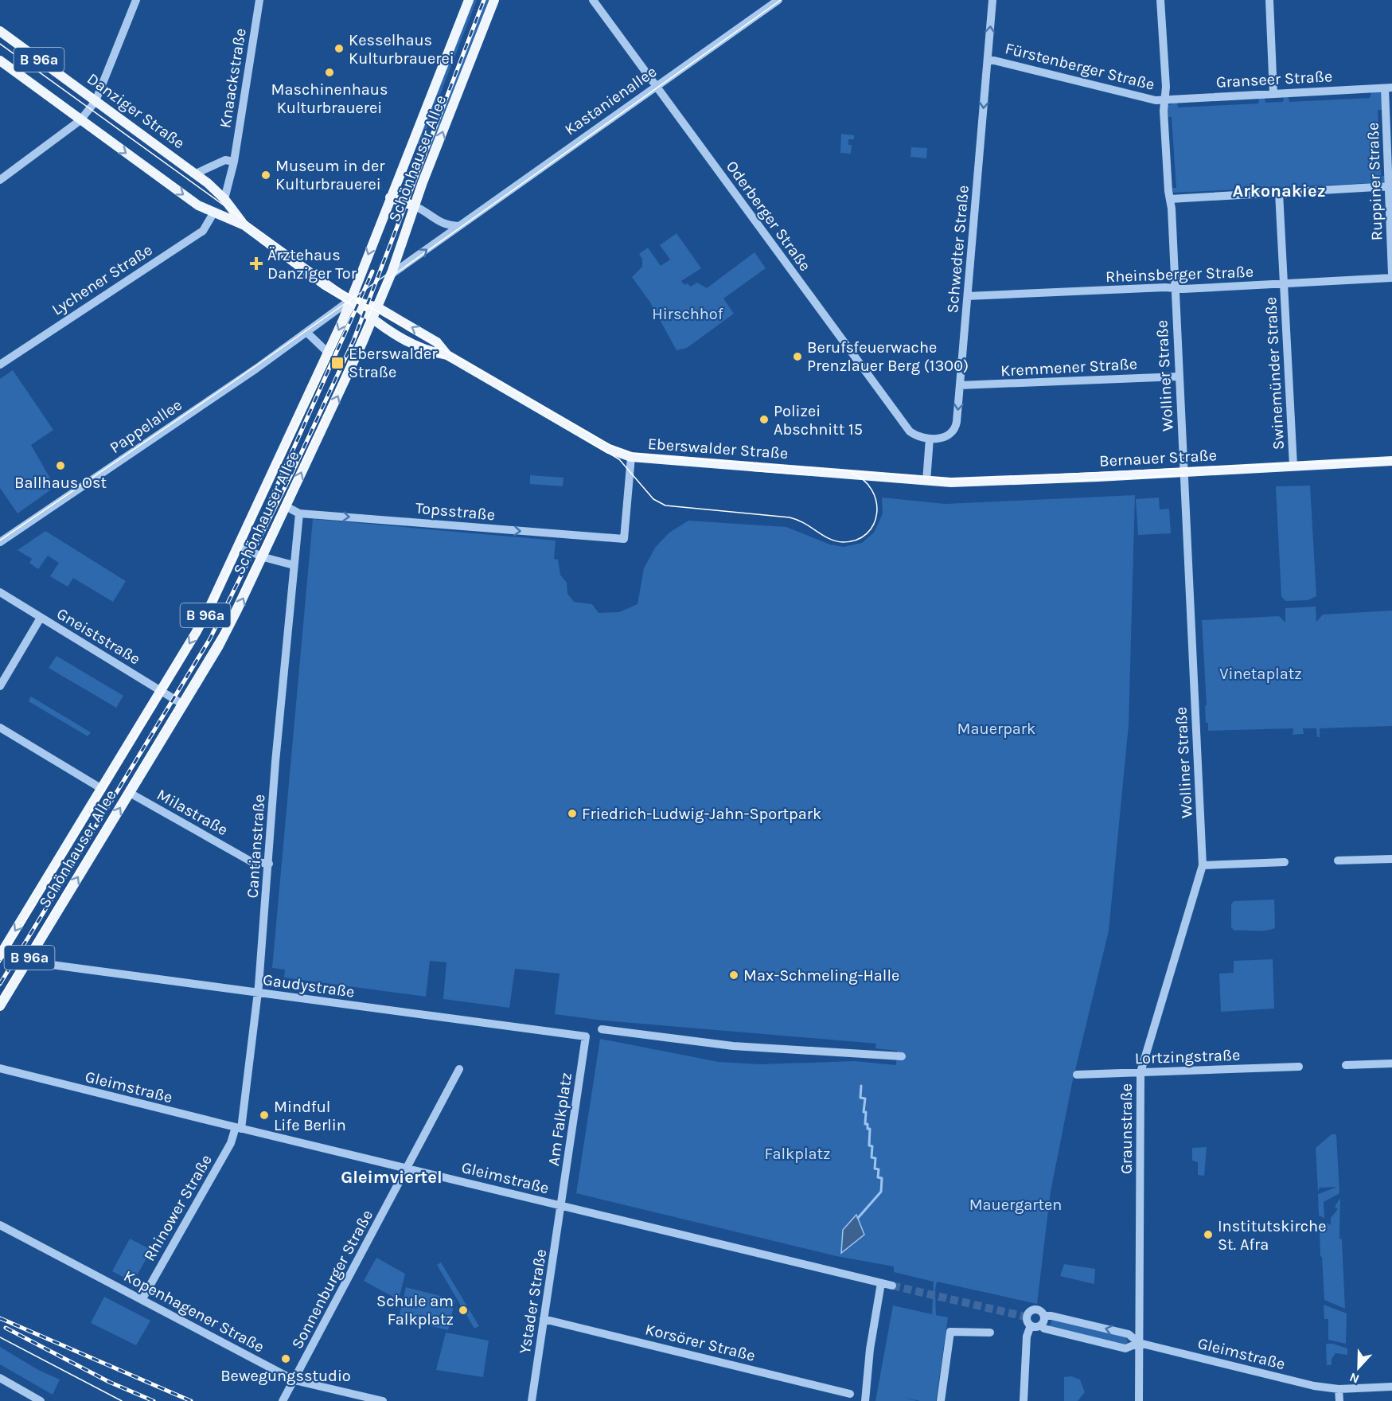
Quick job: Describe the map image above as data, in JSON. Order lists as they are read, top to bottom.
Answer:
{
  "streets": {
    "main road": [
      "B 96a",
      "Danziger Straße",
      "Schönhauser Allee",
      "Eberswalder Straße",
      "Bernauer Straße"
    ],
    "street": [
      "Fürstenberger Straße",
      "Knaackstraße",
      "Granseer Straße",
      "Kastanienallee",
      "Ruppiner Straße",
      "Oderberger Straße",
      "Schwedter Straße",
      "Rheinsberger Straße",
      "Lychener Straße",
      "Kremmener Straße",
      "Swinemünder Straße",
      "Wolliner Straße",
      "Pappelallee",
      "Topsstraße",
      "Gneiststraße",
      "Milastraße",
      "Cantianstraße",
      "Gaudystraße",
      "Lortzingstraße",
      "Gleimstraße",
      "Am Falkplatz",
      "Graunstraße",
      "Rhinower Straße",
      "Sonnenburger Straße",
      "Ystader Straße",
      "Kopenhagener Straße",
      "Korsörer Straße"
    ]
  },
  "crossings": [
    ["Fürstenberger Straße", "Granseer Straße"],
    ["Fürstenberger Straße", "Schwedter Straße"],
    ["Fürstenberger Straße", "Wolliner Straße"],
    ["Knaackstraße", "Danziger Straße"],
    ["Granseer Straße", "Ruppiner Straße"],
    ["Granseer Straße", "Wolliner Straße"],
    ["Kastanienallee", "Schönhauser Allee"],
    ["Kastanienallee", "Oderberger Straße"],
    ["Danziger Straße", "Schönhauser Allee"],
    ["Danziger Straße", "Lychener Straße"],
    ["Danziger Straße", "Pappelallee"],
    ["Danziger Straße", "Eberswalder Straße"],
    ["Schönhauser Allee", "Pappelallee"],
    ["Schönhauser Allee", "Eberswalder Straße"],
    ["Schönhauser Allee", "Topsstraße"],
    ["Schönhauser Allee", "Gneiststraße"],
    ["Schönhauser Allee", "Milastraße"],
    ["Schönhauser Allee", "Gaudystraße"],
    ["Oderberger Straße", "Schwedter Straße"],
    ["Schwedter Straße", "Rheinsberger Straße"],
    ["Schwedter Straße", "Kremmener Straße"],
    ["Rheinsberger Straße", "Swinemünder Straße"],
    ["Rheinsberger Straße", "Wolliner Straße"],
    ["Kremmener Straße", "Wolliner Straße"],
    ["Swinemünder Straße", "Bernauer Straße"],
    ["Wolliner Straße", "Bernauer Straße"],
    ["Wolliner Straße", "Graunstraße"],
    ["Pappelallee", "Eberswalder Straße"],
    ["Eberswalder Straße", "Bernauer Straße"],
    ["Eberswalder Straße", "Topsstraße"],
    ["Topsstraße", "Cantianstraße"],
    ["Milastraße", "Cantianstraße"],
    ["Cantianstraße", "Gaudystraße"],
    ["Cantianstraße", "Gleimstraße"],
    ["Cantianstraße", "Rhinower Straße"],
    ["Gaudystraße", "Am Falkplatz"],
    ["Lortzingstraße", "Graunstraße"],
    ["Gleimstraße", "Am Falkplatz"],
    ["Gleimstraße", "Graunstraße"],
    ["Gleimstraße", "Rhinower Straße"],
    ["Gleimstraße", "Sonnenburger Straße"],
    ["Gleimstraße", "Ystader Straße"],
    ["Am Falkplatz", "Ystader Straße"],
    ["Rhinower Straße", "Kopenhagener Straße"],
    ["Sonnenburger Straße", "Kopenhagener Straße"],
    ["Ystader Straße", "Korsörer Straße"]
  ],
  "one_way": ["Topsstraße"],
  "districts": ["Arkonakiez", "Gleimviertel"],
  "parks": [
    "Hirschhof",
    "Vinetaplatz",
    "Mauerpark",
    "Falkplatz",
    "Mauergarten"
  ],
  "places": {
    "other": [
      "Kesselhaus Kulturbrauerei",
      "Maschinenhaus Kulturbrauerei",
      "Museum in der Kulturbrauerei",
      "Berufsfeuerwache Prenzlauer Berg (1300)",
      "Polizei Abschnitt 15",
      "Ballhaus Ost",
      "Friedrich-Ludwig-Jahn-Sportpark",
      "Max-Schmeling-Halle",
      "Mindful Life Berlin",
      "Institutskirche St. Afra",
      "Schule am Falkplatz",
      "Bewegungsstudio"
    ],
    "health": ["Ärztehaus Danziger Tor"],
    "transit": ["Eberswalder Straße"]
  },
  "north": "bottom"
}
